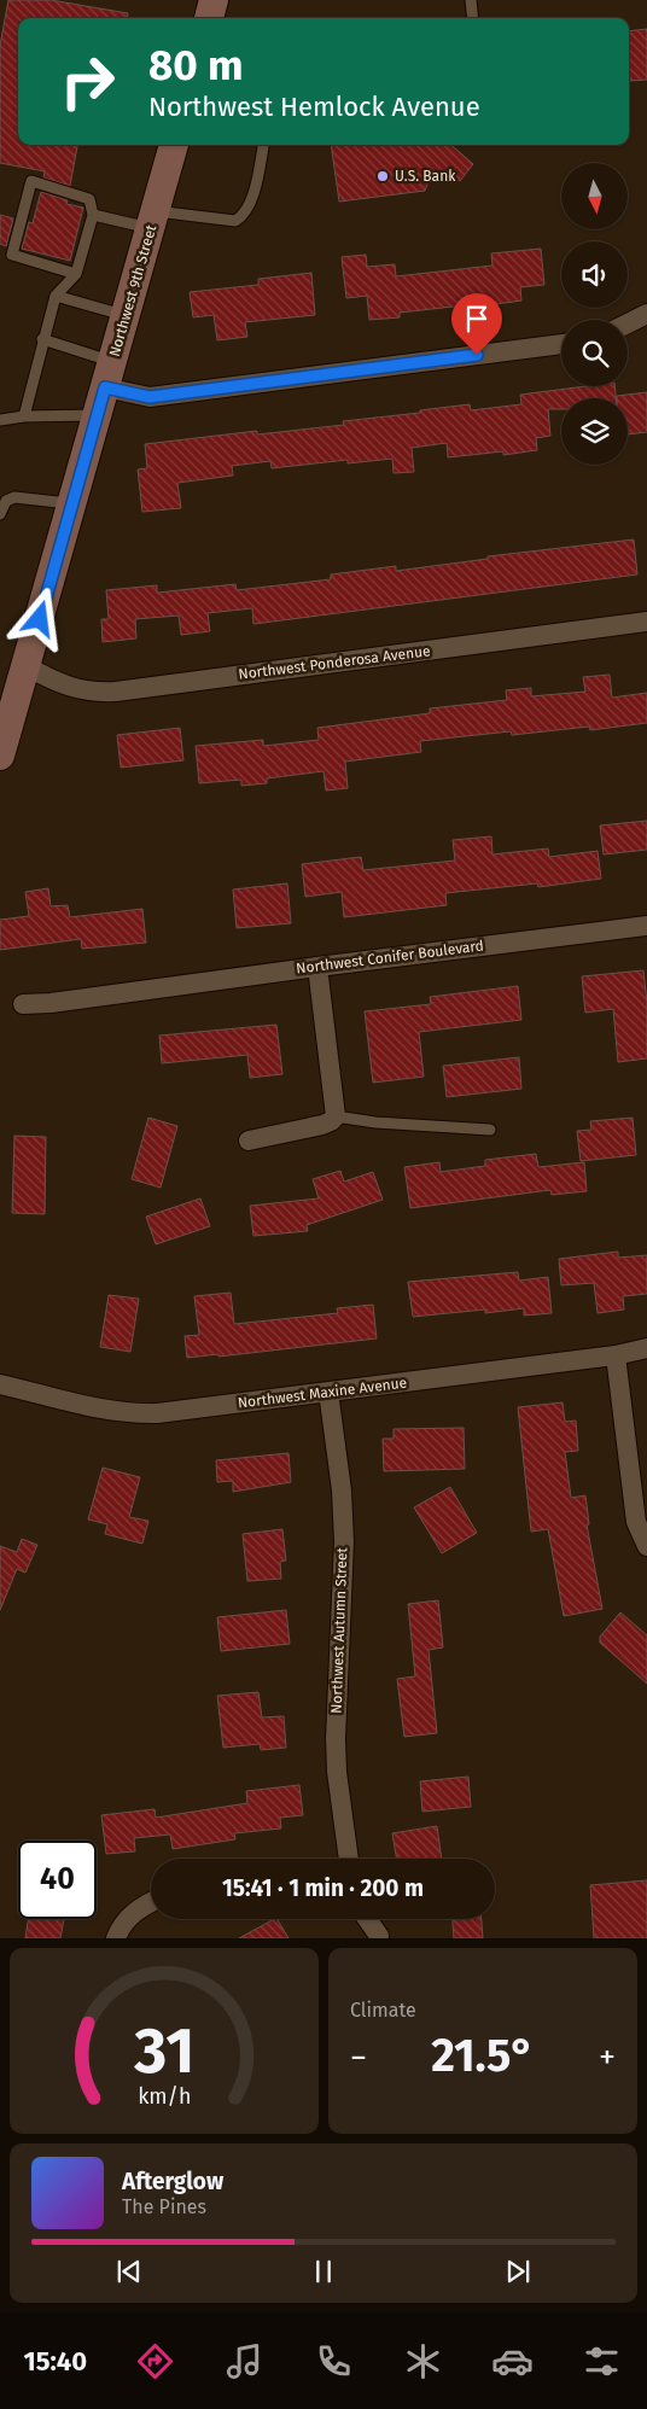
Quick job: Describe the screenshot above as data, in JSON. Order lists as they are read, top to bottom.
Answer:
{
  "streets": {
    "street": [
      "Northwest 9th Street",
      "Northwest Ponderosa Avenue",
      "Northwest Conifer Boulevard",
      "Northwest Maxine Avenue",
      "Northwest Autumn Street"
    ]
  },
  "crossings": [
    ["Northwest 9th Street", "Northwest Ponderosa Avenue"],
    ["Northwest Maxine Avenue", "Northwest Autumn Street"]
  ],
  "places": ["U.S. Bank"],
  "north": "bottom",
  "page": {
    "turn": ["80 m", "Northwest Hemlock Avenue"],
    "limit": "40",
    "trip": "15:41 · 1 min · 200 m",
    "tile": "Climate",
    "heat": ["−", "21.5°", "+"],
    "song": ["Afterglow", "The Pines"],
    "tabs": "15:40",
    "gauge": ["31", "km/h"]
  }
}
